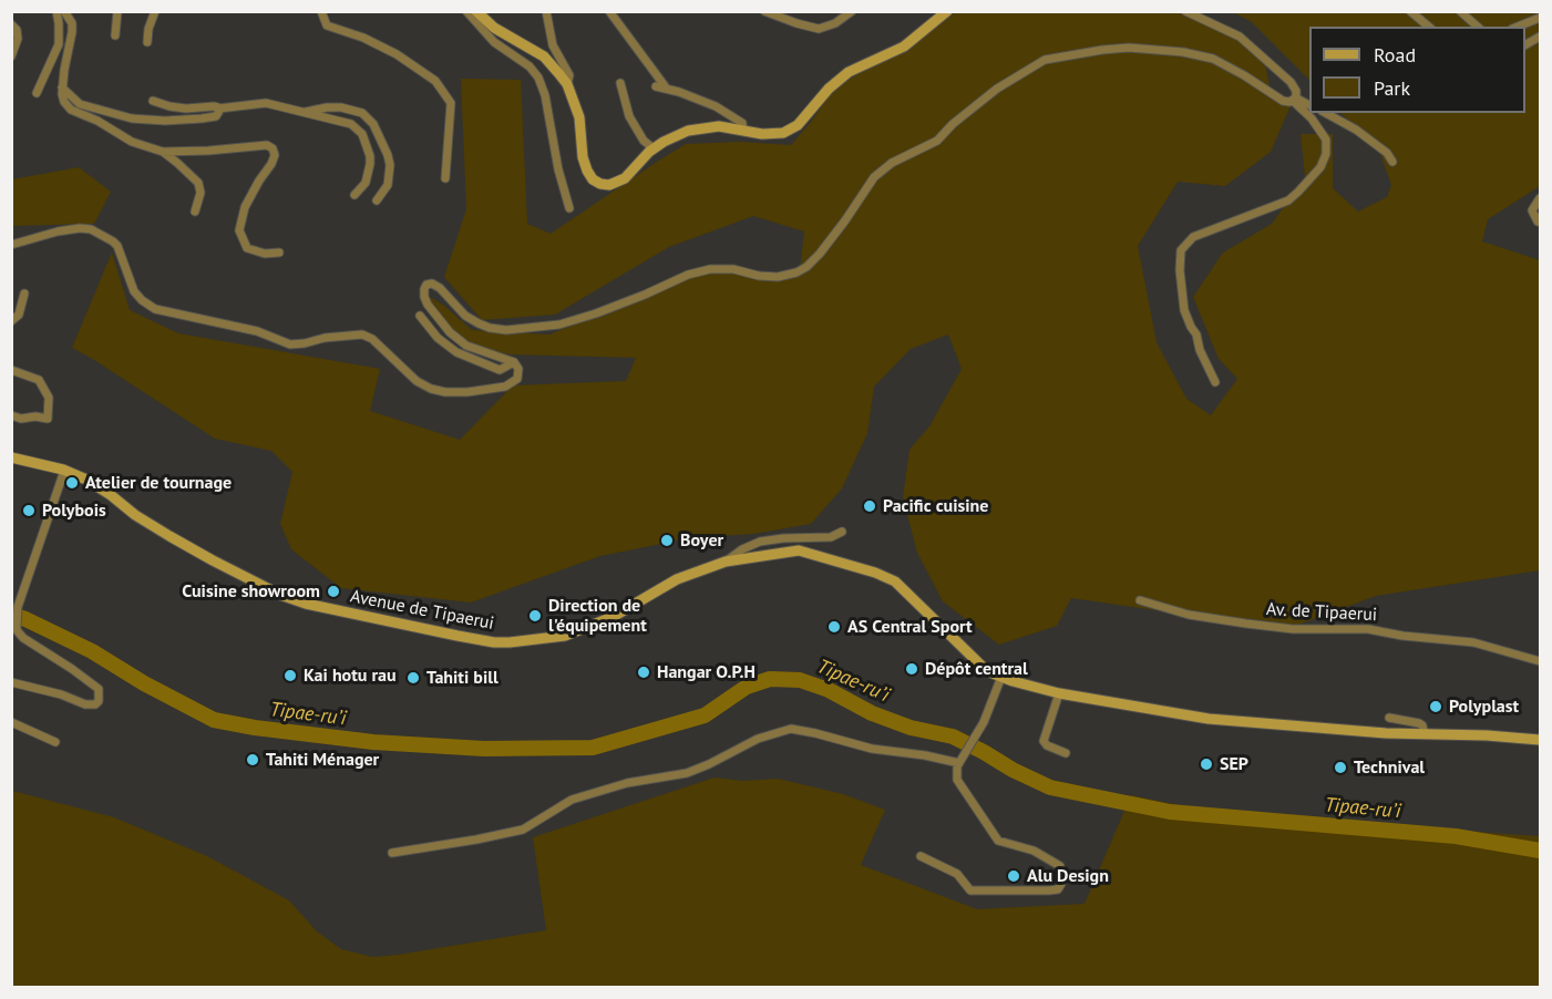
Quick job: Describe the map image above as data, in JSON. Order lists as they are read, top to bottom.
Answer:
{
  "streets": {
    "main road": ["Avenue de Tipaerui"],
    "street": ["Av. de Tipaerui"]
  },
  "water": ["Tipae-ru’i"],
  "places": [
    "Atelier de tournage",
    "Pacific cuisine",
    "Polybois",
    "Boyer",
    "Cuisine showroom",
    "Direction de l'équipement",
    "AS Central Sport",
    "Dépôt central",
    "Hangar O.P.H",
    "Kai hotu rau",
    "Tahiti bill",
    "Polyplast",
    "Tahiti Ménager",
    "SEP",
    "Technival",
    "Alu Design"
  ],
  "legend": ["Road", "Park"]
}
